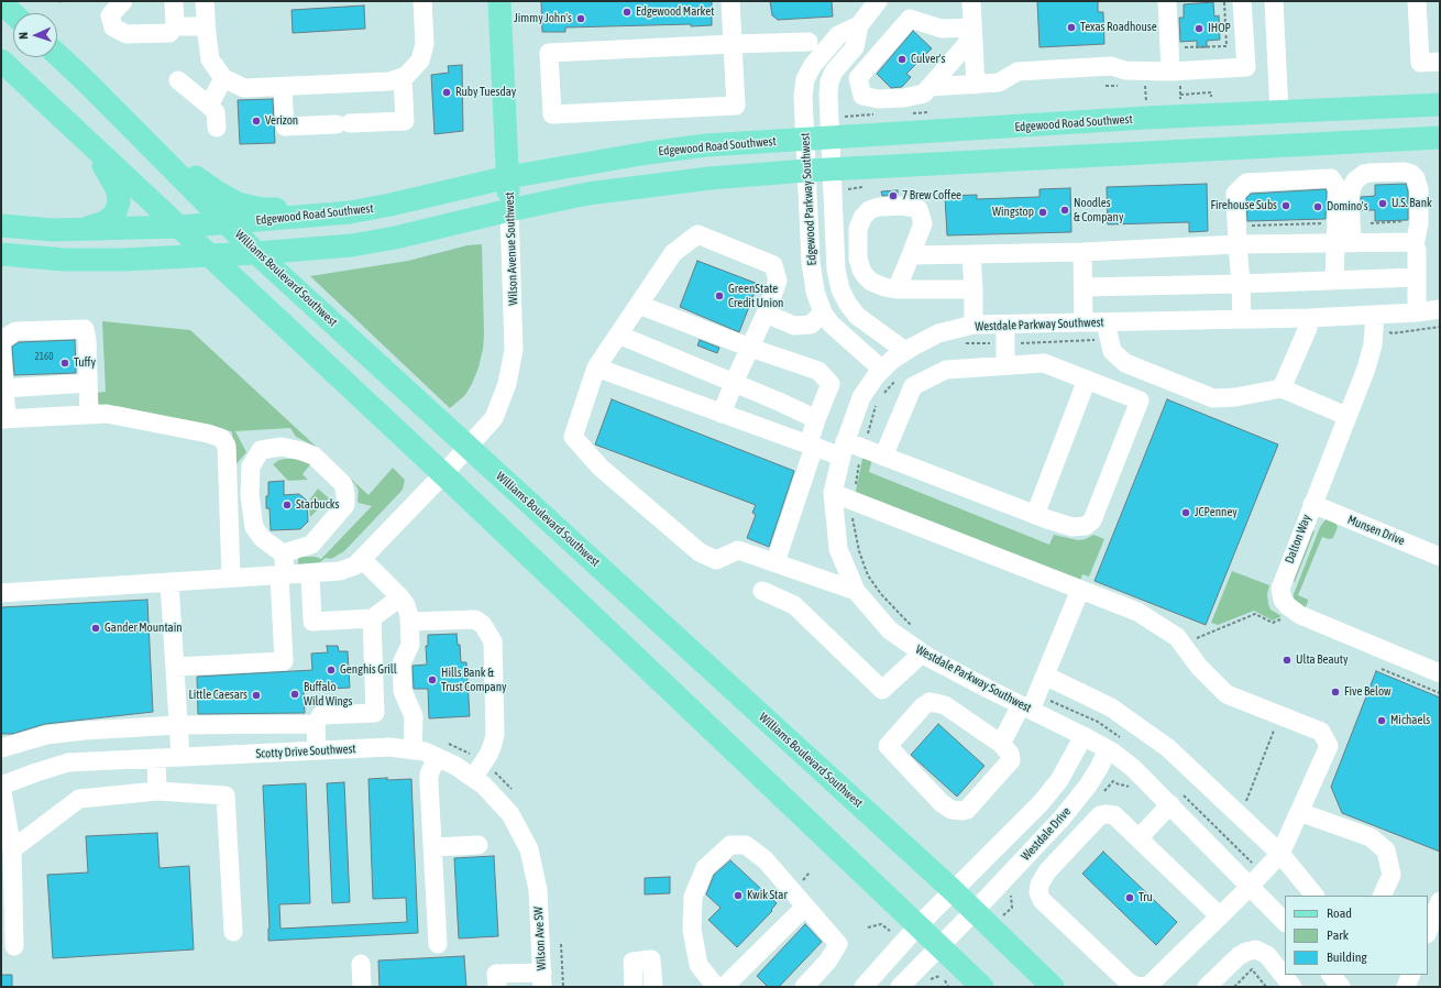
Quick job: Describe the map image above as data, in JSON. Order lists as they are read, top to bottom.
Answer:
{
  "streets": {
    "main road": ["Edgewood Road Southwest", "Wilson Avenue Southwest", "Williams Boulevard Southwest"],
    "street": [
      "Edgewood Parkway Southwest",
      "Westdale Parkway Southwest",
      "Munsen Drive",
      "Dalton Way",
      "Scotty Drive Southwest",
      "Westdale Drive",
      "Wilson Ave SW"
    ]
  },
  "crossings": [
    ["Edgewood Road Southwest", "Edgewood Parkway Southwest"],
    ["Edgewood Road Southwest", "Wilson Avenue Southwest"],
    ["Edgewood Road Southwest", "Williams Boulevard Southwest"],
    ["Edgewood Parkway Southwest", "Westdale Parkway Southwest"],
    ["Wilson Avenue Southwest", "Williams Boulevard Southwest"],
    ["Williams Boulevard Southwest", "Westdale Drive"],
    ["Westdale Parkway Southwest", "Dalton Way"],
    ["Westdale Parkway Southwest", "Westdale Drive"],
    ["Munsen Drive", "Dalton Way"],
    ["Scotty Drive Southwest", "Wilson Ave SW"]
  ],
  "places": [
    "Edgewood Market",
    "Jimmy John's",
    "Texas Roadhouse",
    "IHOP",
    "Culver's",
    "Ruby Tuesday",
    "Verizon",
    "7 Brew Coffee",
    "U.S. Bank",
    "Firehouse Subs",
    "Domino's",
    "Noodles & Company",
    "Wingstop",
    "GreenState Credit Union",
    "Tuffy",
    "Starbucks",
    "JCPenney",
    "Gander Mountain",
    "Ulta Beauty",
    "Genghis Grill",
    "Hills Bank & Trust Company",
    "Five Below",
    "Buffalo Wild Wings",
    "Little Caesars",
    "Michaels",
    "Kwik Star",
    "Tru"
  ],
  "house_numbers": ["2160"],
  "legend": ["Road", "Park", "Building"],
  "north": "left"
}
